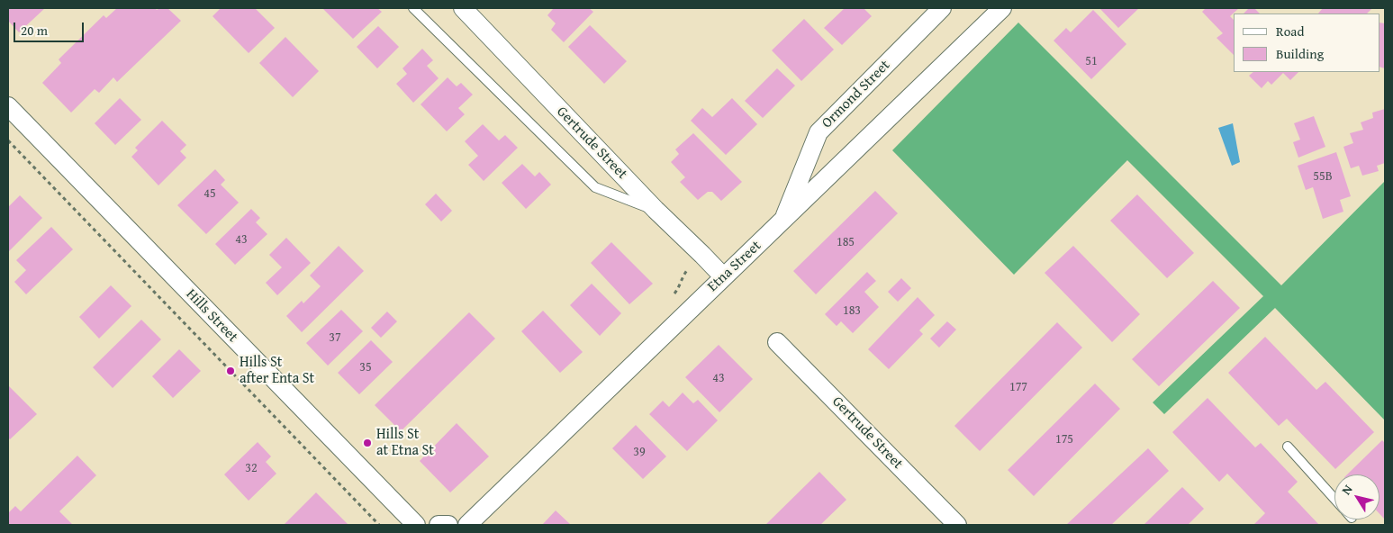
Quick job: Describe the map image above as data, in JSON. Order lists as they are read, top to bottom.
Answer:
{
  "streets": {
    "street": [
      "Ormond Street",
      "Gertrude Street",
      "Etna Street",
      "Hills Street"
    ]
  },
  "crossings": [
    ["Ormond Street", "Etna Street"],
    ["Gertrude Street", "Etna Street"]
  ],
  "places": ["Hills St after Enta St", "Hills St at Etna St"],
  "house_numbers": [
    "51",
    "55B",
    "45",
    "43",
    "185",
    "183",
    "37",
    "35",
    "43",
    "177",
    "175",
    "39",
    "32"
  ],
  "legend": ["Road", "Building"],
  "scale_bar": "20 m",
  "north": "top left"
}
